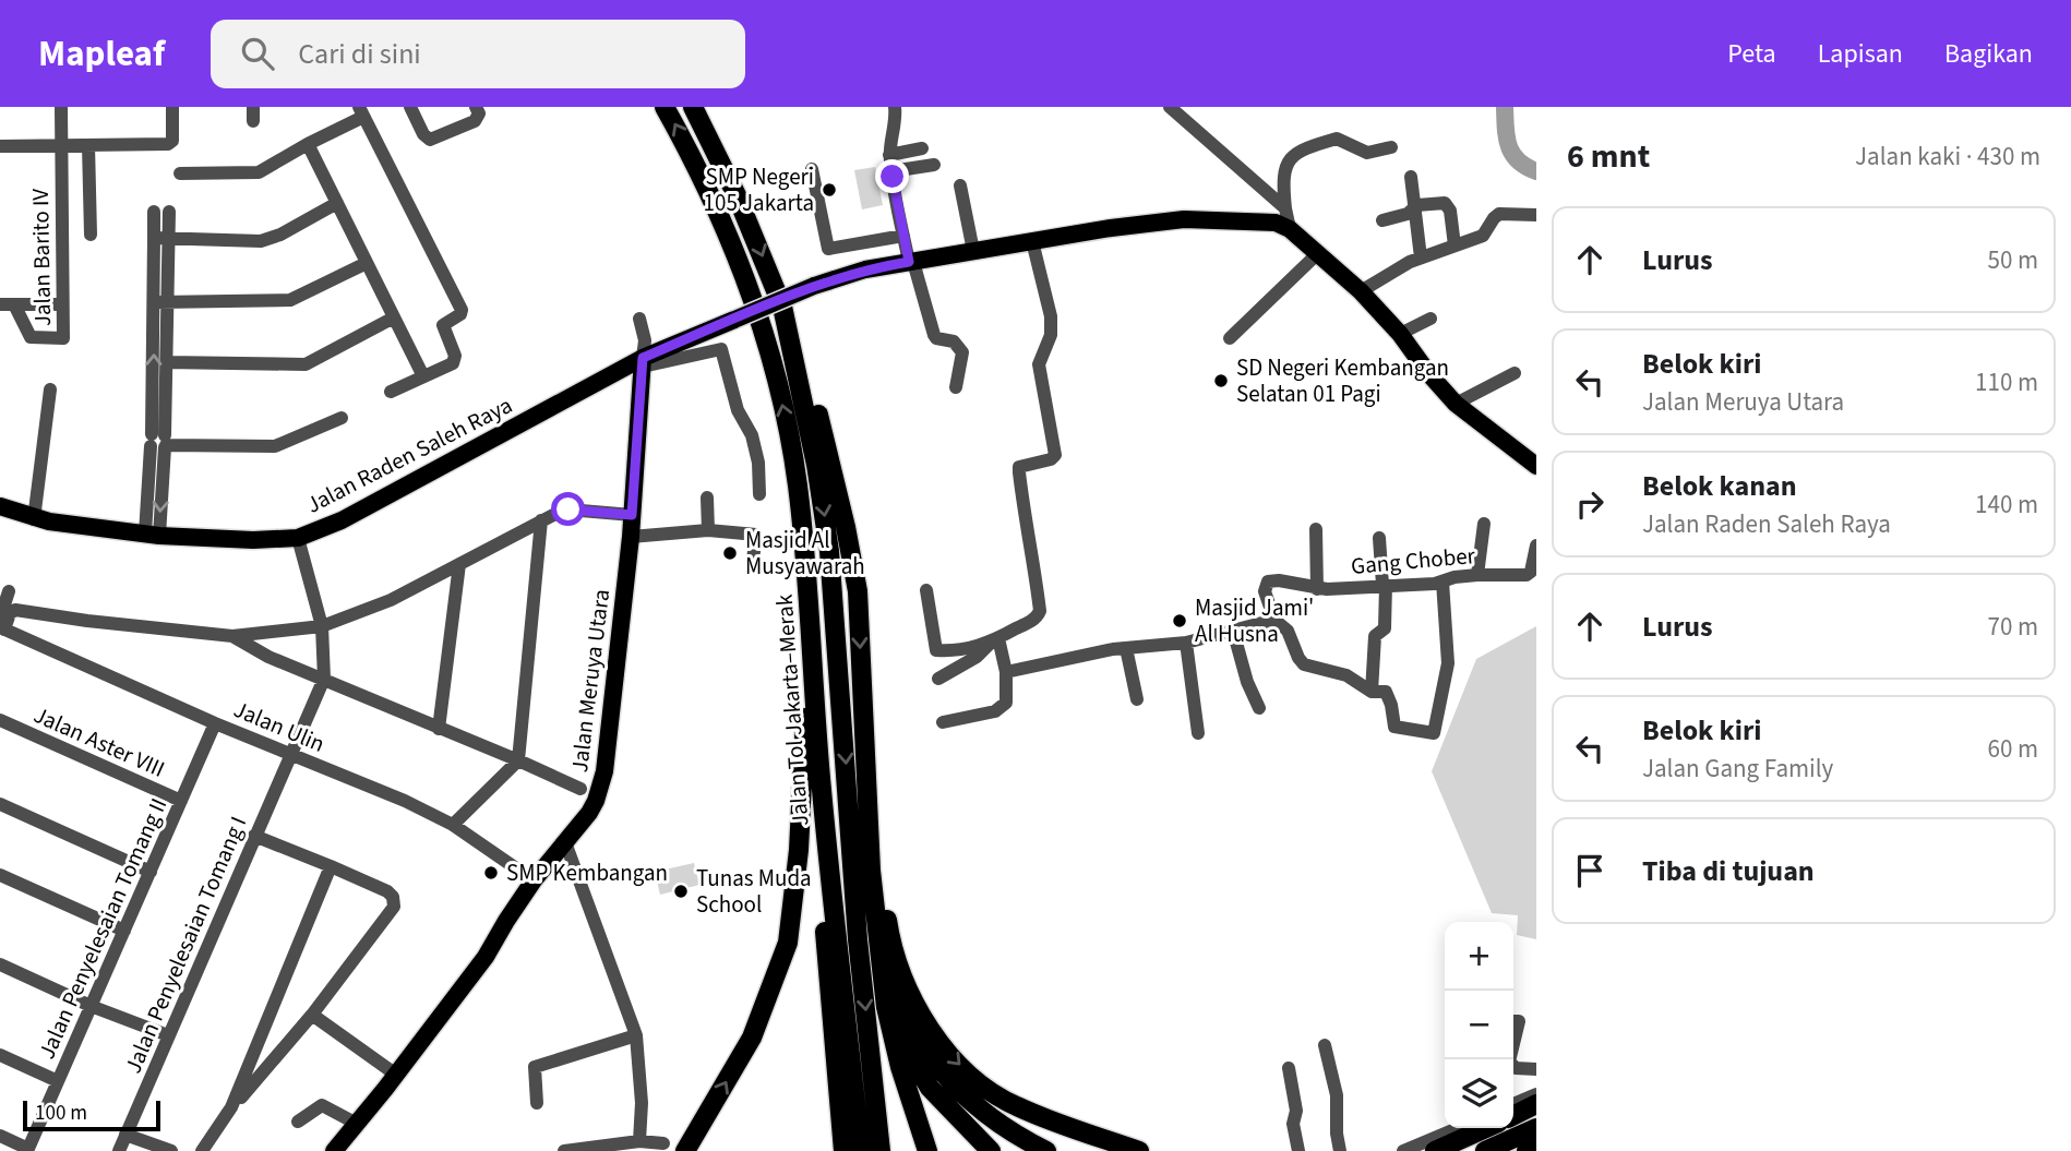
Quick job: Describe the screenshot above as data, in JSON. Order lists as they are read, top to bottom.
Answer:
{
  "streets": {
    "highway": ["Jalan Tol Jakarta–Merak"],
    "main road": ["Jalan Raden Saleh Raya", "Jalan Meruya Utara"],
    "street": [
      "Jalan Barito IV",
      "Gang Chober",
      "Jalan Ulin",
      "Jalan Aster VIII",
      "Jalan Penyelesaian Tomang II",
      "Jalan Penyelesaian Tomang I"
    ]
  },
  "crossings": [
    ["Jalan Raden Saleh Raya", "Jalan Meruya Utara"],
    ["Jalan Meruya Utara", "Jalan Ulin"],
    ["Jalan Ulin", "Jalan Penyelesaian Tomang II"],
    ["Jalan Ulin", "Jalan Penyelesaian Tomang I"],
    ["Jalan Aster VIII", "Jalan Penyelesaian Tomang II"]
  ],
  "places": [
    "SMP Negeri 105 Jakarta",
    "SD Negeri Kembangan Selatan 01 Pagi",
    "Masjid Al Musyawarah",
    "Masjid Jami' Al Husna",
    "SMP Kembangan",
    "Tunas Muda School"
  ],
  "scale_bar": "100 m",
  "page": {
    "header": "Mapleaf",
    "search": "Cari di sini",
    "nav": ["Peta", "Lapisan", "Bagikan"],
    "heading": ["6 mnt", "Jalan kaki · 430 m"],
    "list": [
      ["Lurus", "50 m"],
      ["Belok kiri", "Jalan Meruya Utara", "110 m"],
      ["Belok kanan", "Jalan Raden Saleh Raya", "140 m"],
      ["Lurus", "70 m"],
      ["Belok kiri", "Jalan Gang Family", "60 m"],
      "Tiba di tujuan"
    ],
    "map_buttons": ["+", "−"],
    "scale": "100 m"
  }
}
